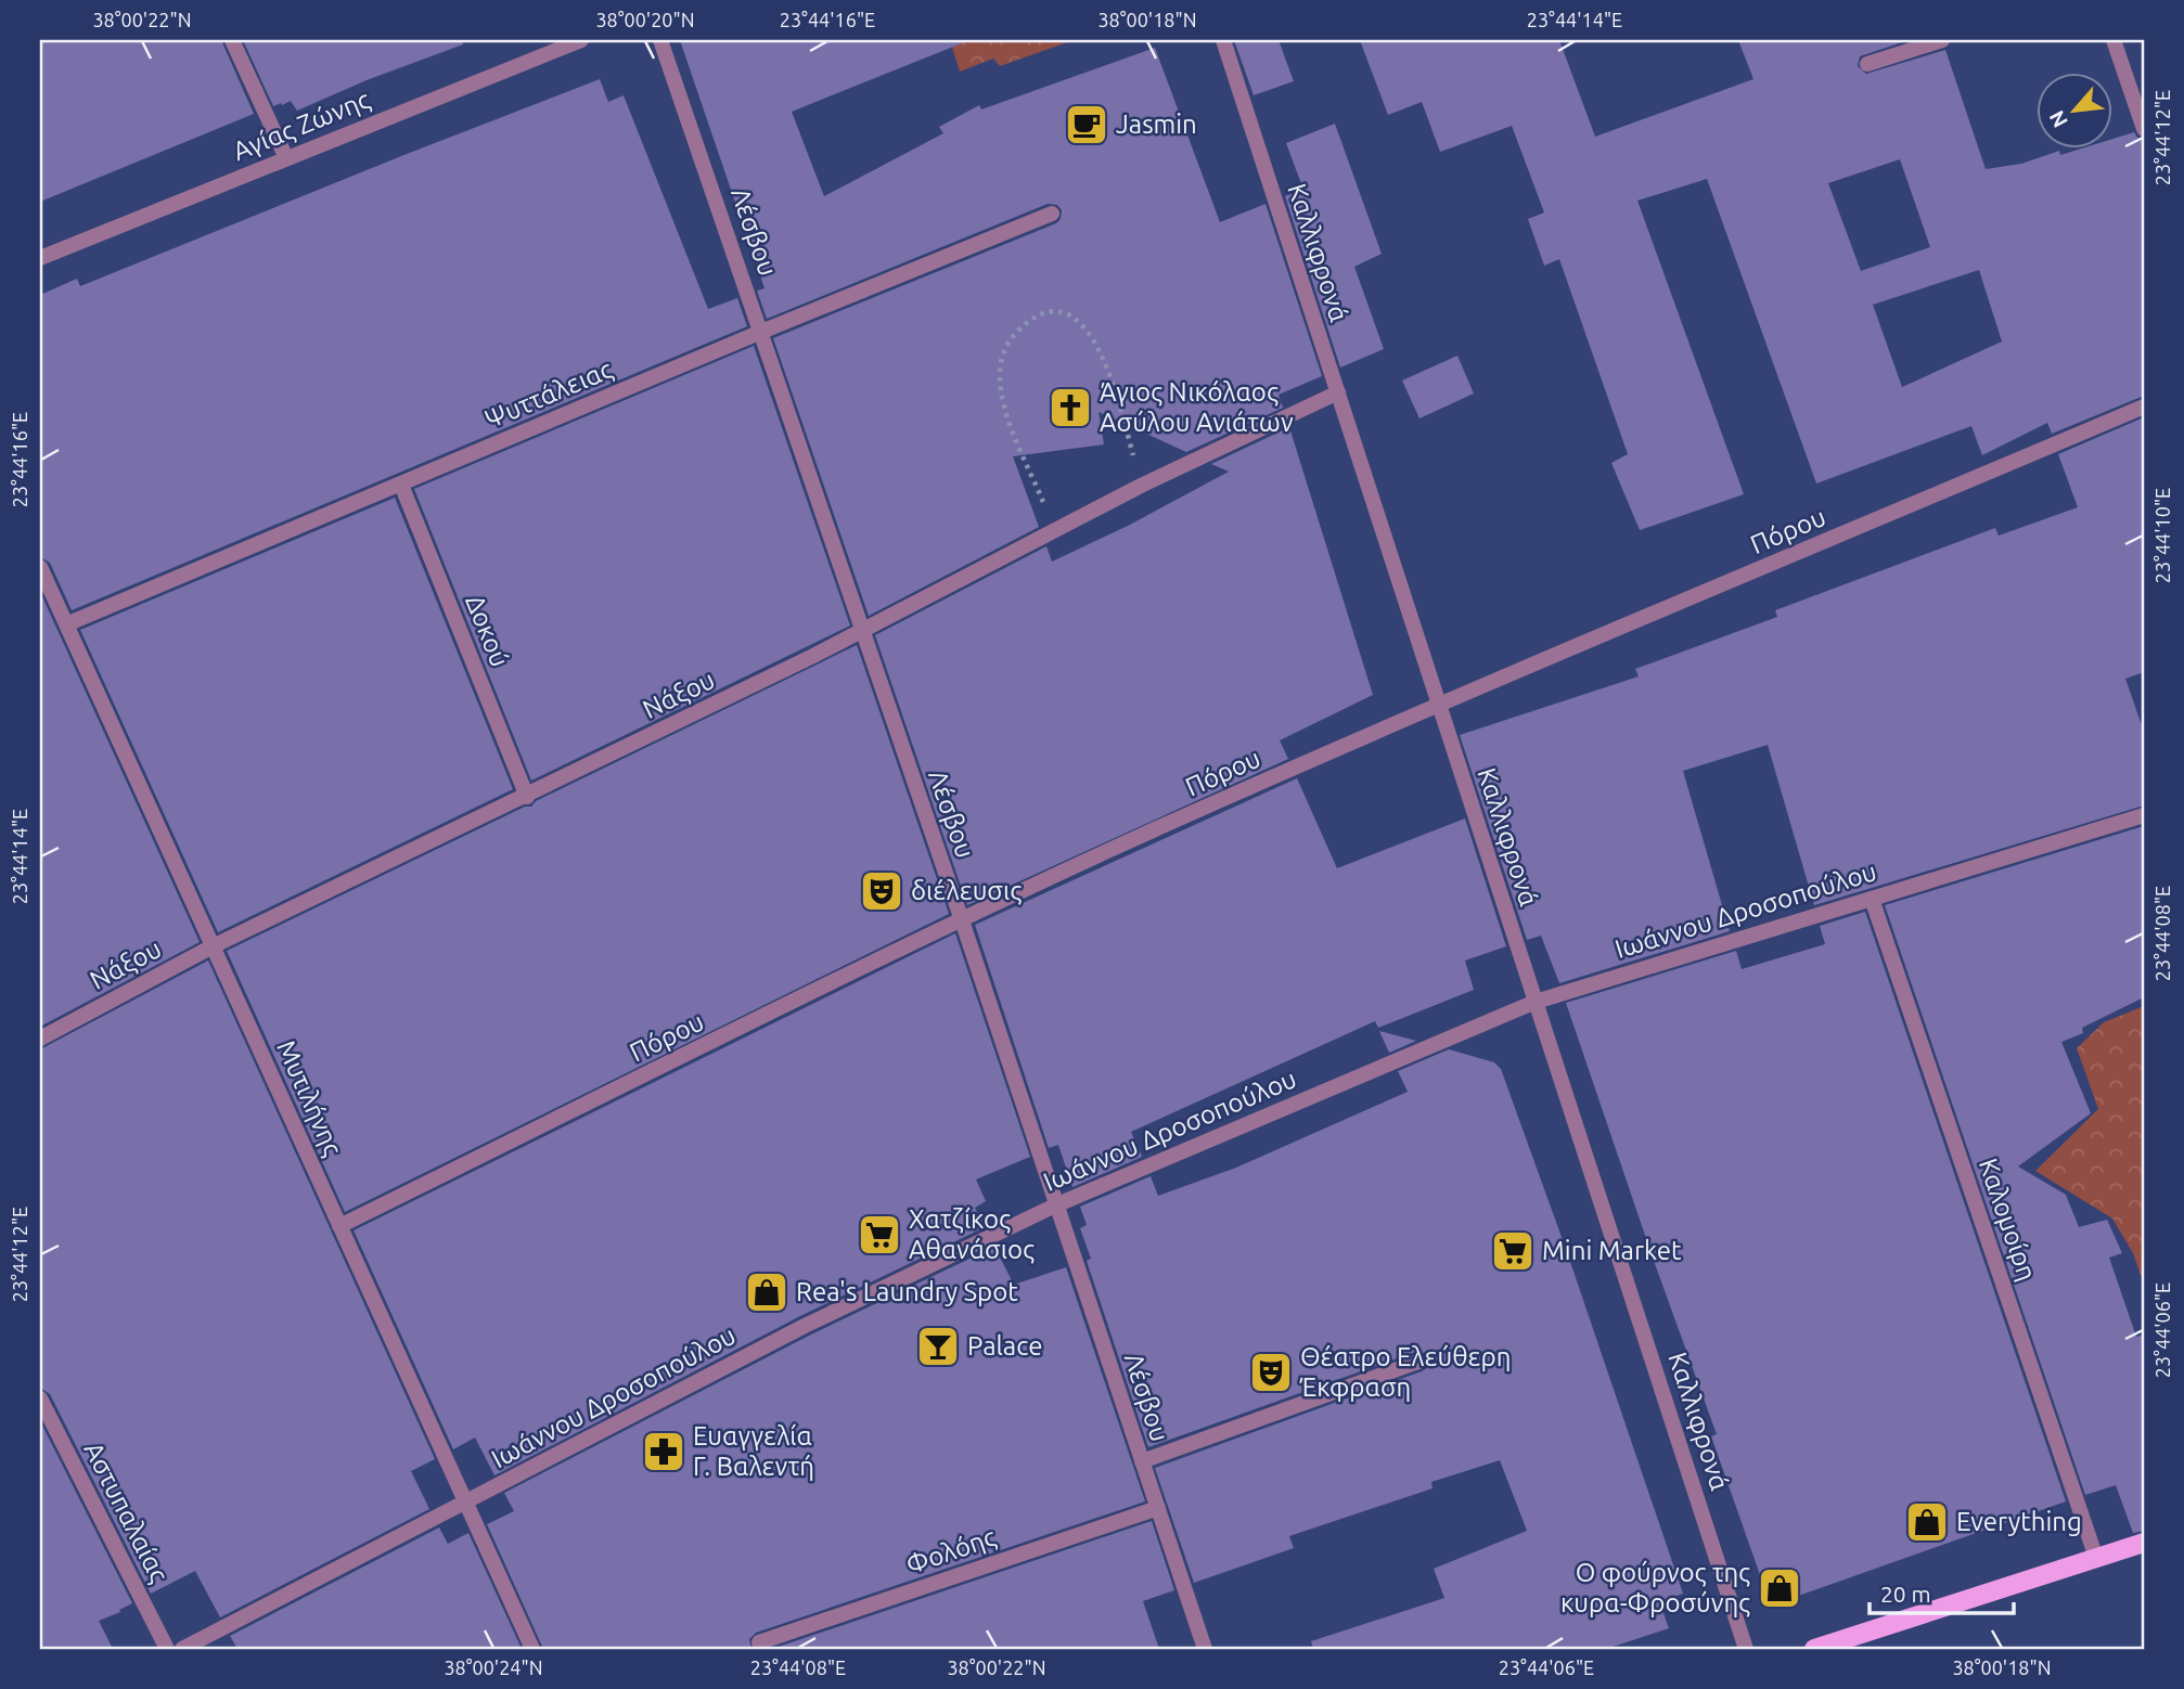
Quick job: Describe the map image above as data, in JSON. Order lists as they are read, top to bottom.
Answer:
{
  "streets": {
    "street": [
      "Αγίας Ζώνης",
      "Λέσβου",
      "Καλλιφρονά",
      "Ψυττάλειας",
      "Πόρου",
      "Δοκού",
      "Νάξου",
      "Ιωάννου Δροσοπούλου",
      "Μυτιλήνης",
      "Καλομοίρη",
      "Αστυπαλαίας",
      "Φολόης"
    ]
  },
  "crossings": [
    ["Λέσβου", "Ψυττάλειας"],
    ["Λέσβου", "Πόρου"],
    ["Λέσβου", "Νάξου"],
    ["Λέσβου", "Ιωάννου Δροσοπούλου"],
    ["Λέσβου", "Φολόης"],
    ["Καλλιφρονά", "Πόρου"],
    ["Καλλιφρονά", "Νάξου"],
    ["Καλλιφρονά", "Ιωάννου Δροσοπούλου"],
    ["Ψυττάλειας", "Δοκού"],
    ["Ψυττάλειας", "Μυτιλήνης"],
    ["Πόρου", "Μυτιλήνης"],
    ["Δοκού", "Νάξου"],
    ["Νάξου", "Μυτιλήνης"],
    ["Ιωάννου Δροσοπούλου", "Μυτιλήνης"],
    ["Ιωάννου Δροσοπούλου", "Καλομοίρη"]
  ],
  "places": {
    "cafe": ["Jasmin"],
    "church": ["Άγιος Νικόλαος Ασύλου Ανιάτων"],
    "theatre": ["διέλευσις", "Θέατρο Ελεύθερη Έκφραση"],
    "supermarket": ["Χατζίκος Αθανάσιος", "Mini Market"],
    "shop": ["Rea's Laundry Spot", "Everything", "Ο φούρνος της κυρα-Φροσύνης"],
    "bar": ["Palace"],
    "pharmacy": ["Ευαγγελία Γ. Βαλεντή"]
  },
  "scale_bar": "20 m",
  "north": "bottom left",
  "coordinates": [
    "38°00'22\"N",
    "38°00'20\"N",
    "23°44'16\"E",
    "38°00'18\"N",
    "23°44'14\"E",
    "23°44'12\"E",
    "23°44'10\"E",
    "23°44'08\"E",
    "23°44'06\"E",
    "38°00'24\"N"
  ]
}
